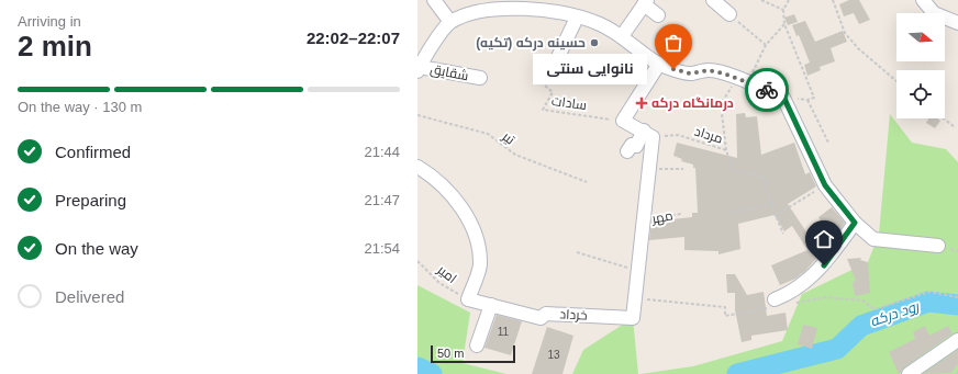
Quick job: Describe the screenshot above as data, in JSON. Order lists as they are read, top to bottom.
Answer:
{
  "streets": {
    "street": ["شقایق", "خرداد"],
    "path": [
      "سادات",
      "مرداد",
      "تیر",
      "مهر",
      "امیر"
    ]
  },
  "crossings": [
    ["مرداد", "خرداد"],
    ["مهر", "خرداد"],
    ["امیر", "خرداد"]
  ],
  "water": ["رود درکه"],
  "places": {
    "other": ["حسینه درکه (تکیه)", "نانوایی سنتی"],
    "health": ["درمانگاه درکه"]
  },
  "house_numbers": ["11", "13"],
  "scale_bar": "50 m",
  "north": "right",
  "page": {
    "heading": ["2 min", "Arriving in", "22:02–22:07"],
    "bubble": "نانوایی سنتی",
    "bar": "On the way · 130 m",
    "list": [
      ["Confirmed", "21:44"],
      ["Preparing", "21:47"],
      ["On the way", "21:54"],
      "Delivered"
    ],
    "scale": "50 m"
  }
}
